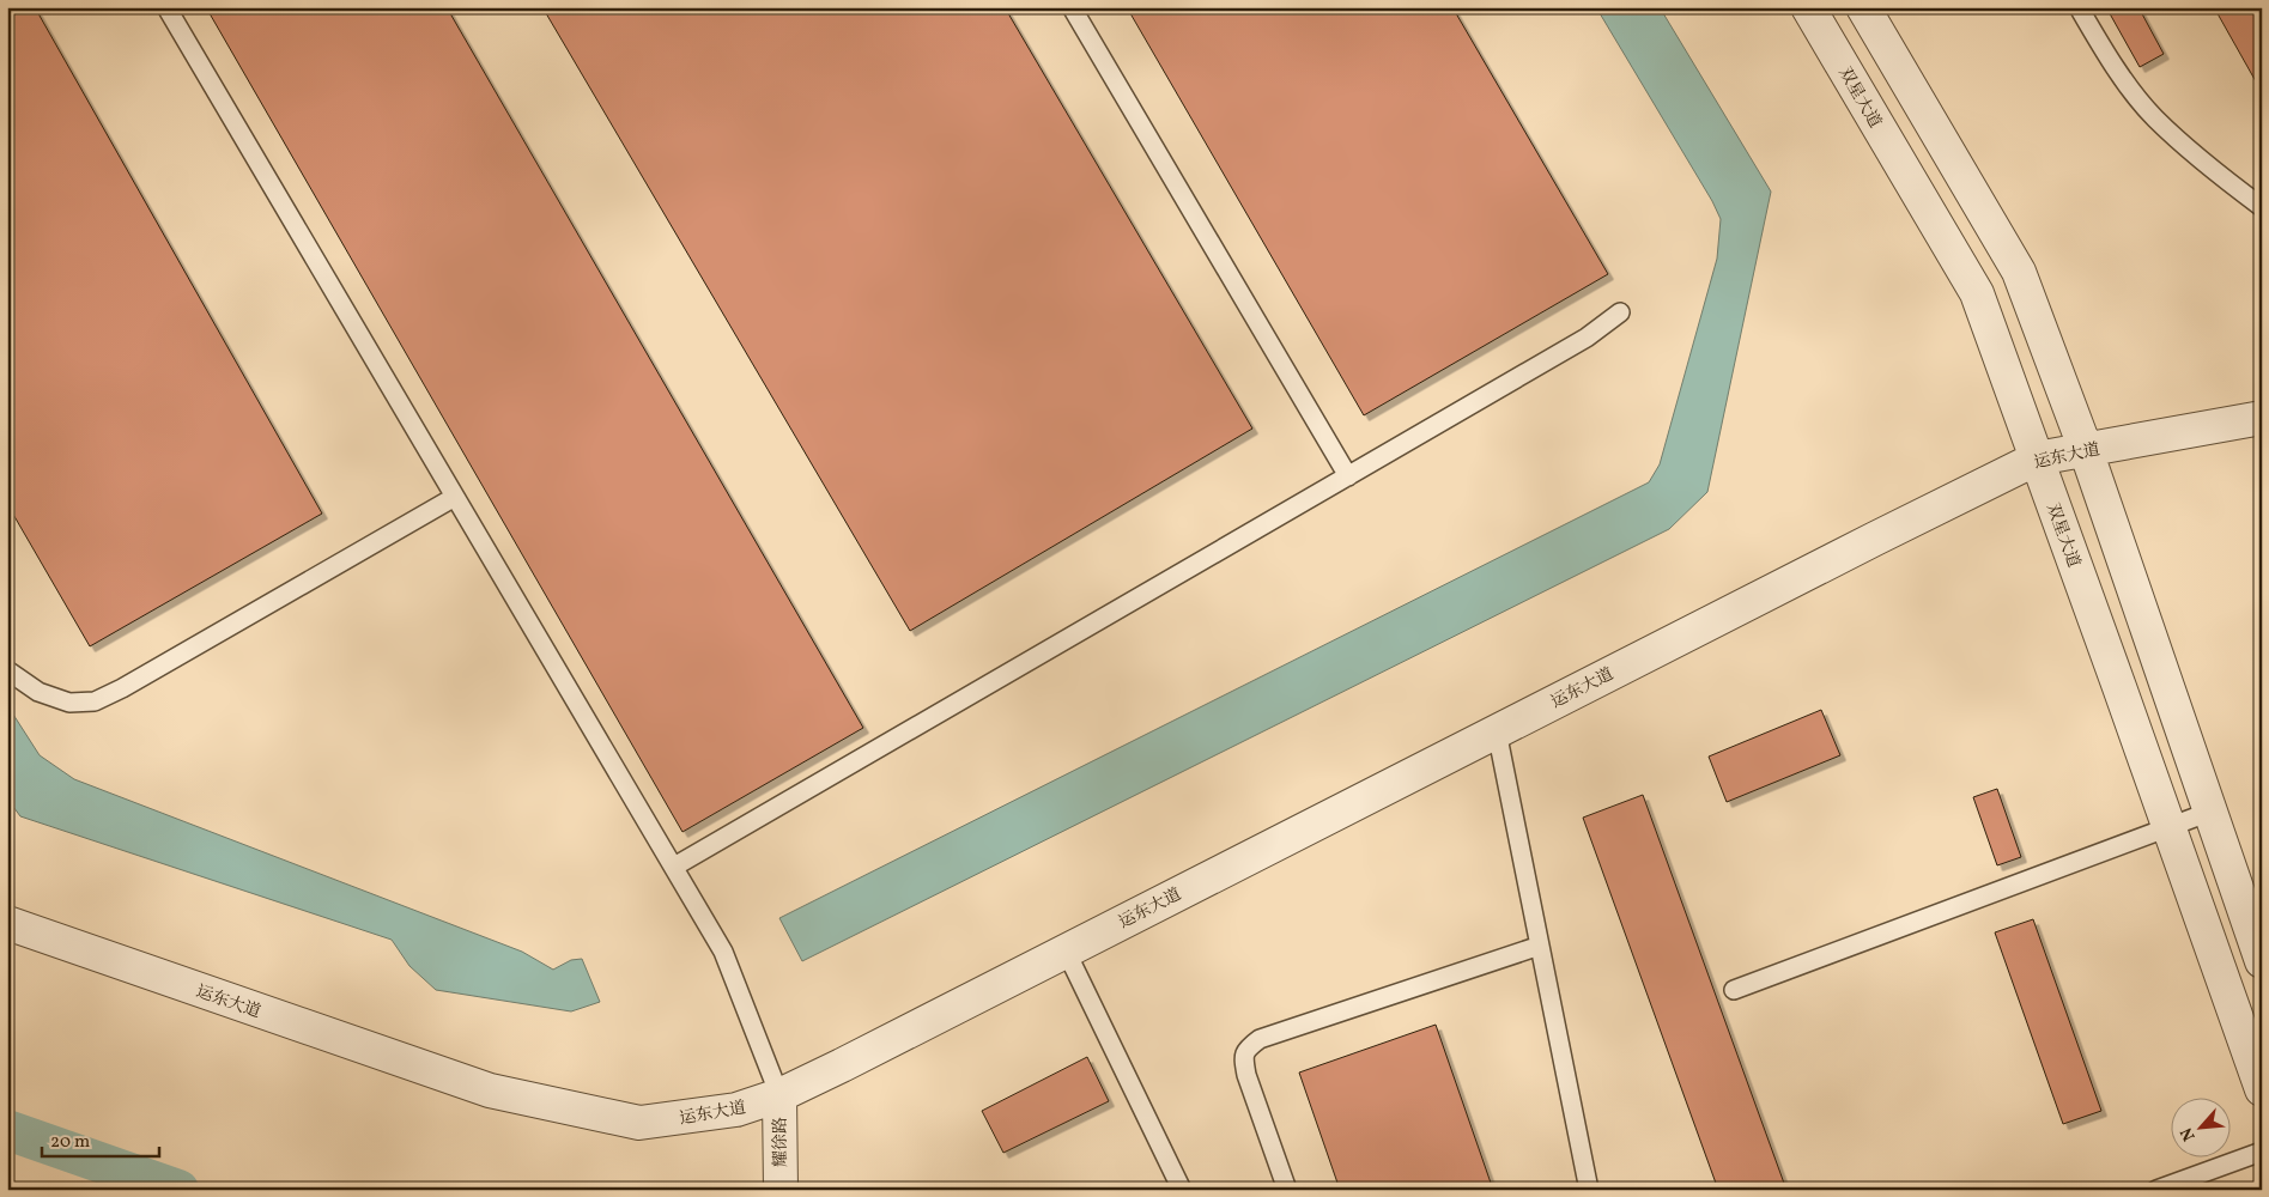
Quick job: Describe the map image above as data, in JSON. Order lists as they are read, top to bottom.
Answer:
{
  "streets": {
    "street": ["双星大道", "运东大道", "耀徐路"]
  },
  "crossings": [
    ["双星大道", "运东大道"],
    ["运东大道", "耀徐路"]
  ],
  "scale_bar": "20 m",
  "north": "bottom left"
}
